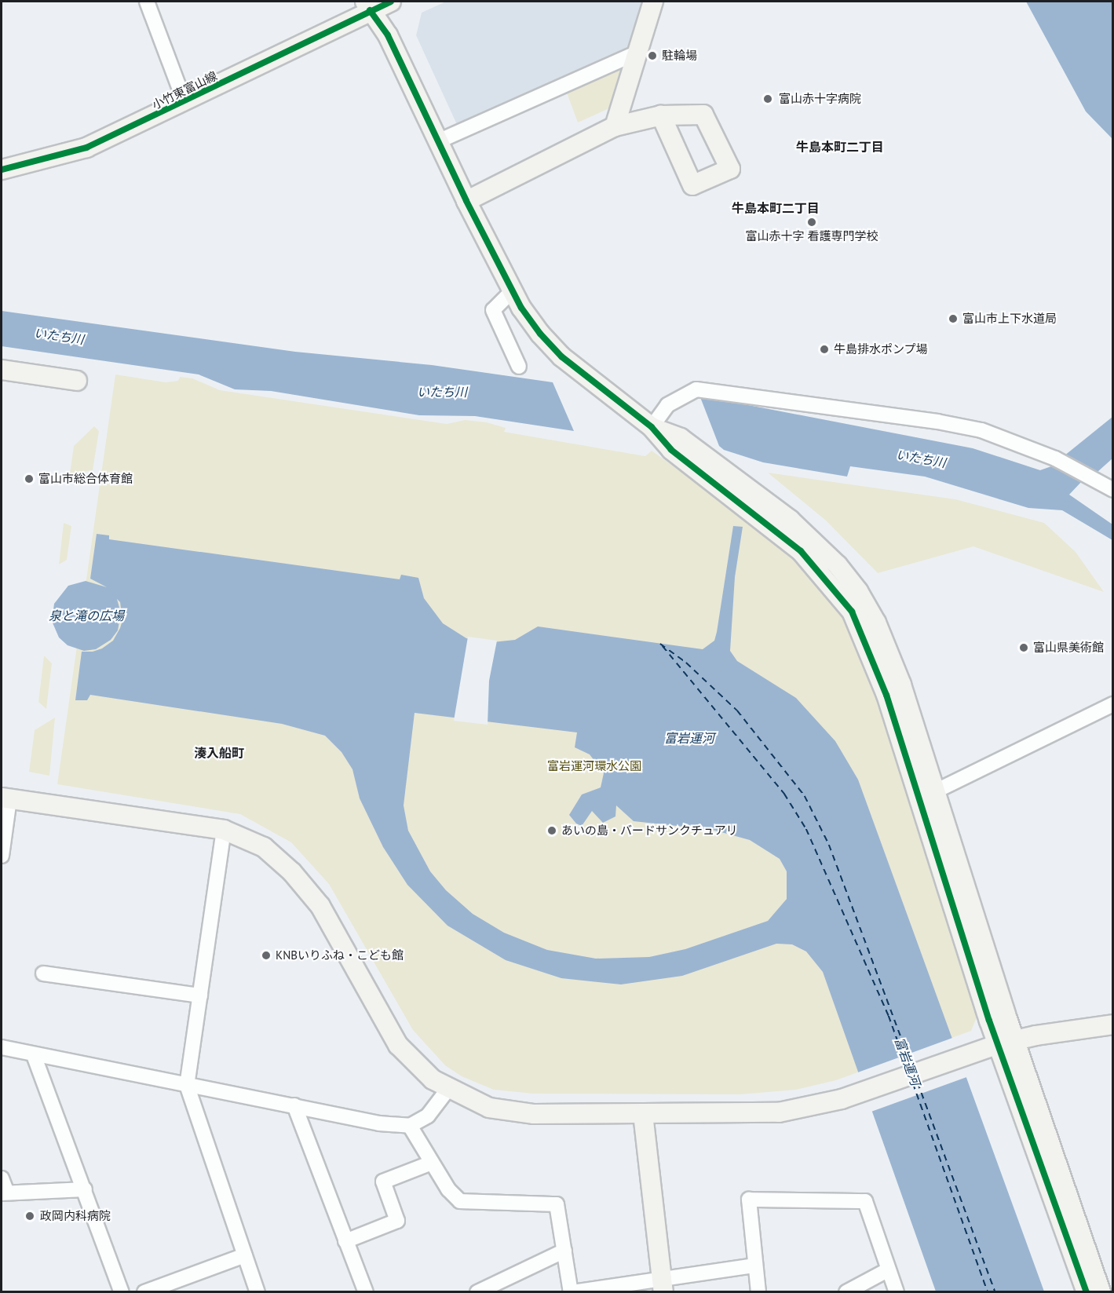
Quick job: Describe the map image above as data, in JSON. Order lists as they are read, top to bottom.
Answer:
{
  "streets": {
    "street": ["小竹東富山線"]
  },
  "districts": ["牛島本町二丁目", "牛島本町二丁目", "湊入船町"],
  "water": ["いたち川", "泉と滝の広場", "富岩運河"],
  "parks": ["富岩運河環水公園"],
  "places": [
    "駐輪場",
    "富山赤十字病院",
    "富山赤十字 看護専門学校",
    "富山市上下水道局",
    "牛島排水ポンプ場",
    "富山市総合体育館",
    "富山県美術館",
    "あいの島・バードサンクチュアリ",
    "KNBいりふね・こども館",
    "政岡内科病院"
  ]
}
